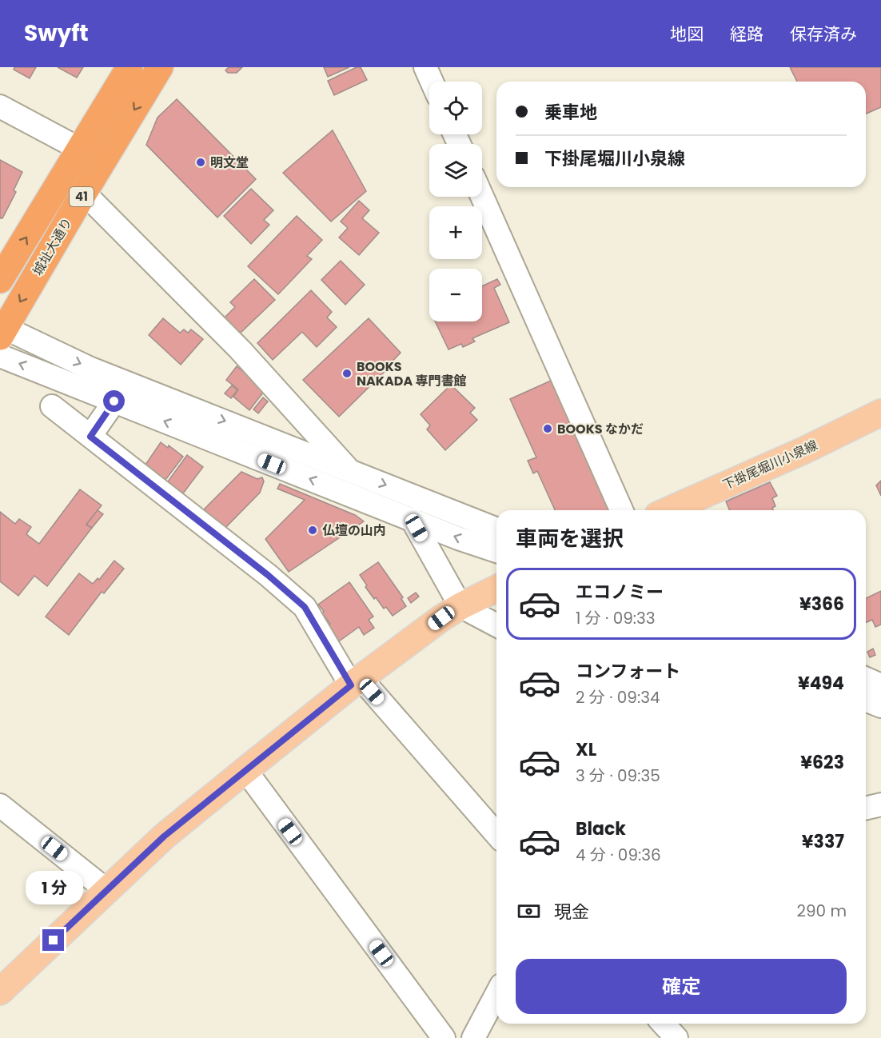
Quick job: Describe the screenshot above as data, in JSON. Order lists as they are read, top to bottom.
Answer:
{
  "streets": {
    "highway": ["41", "城址大通り"],
    "main road": ["下掛尾堀川小泉線"]
  },
  "places": [
    "明文堂",
    "BOOKS NAKADA 専門書館",
    "BOOKS なかだ",
    "仏壇の山内"
  ],
  "page": {
    "header": "Swyft",
    "nav": ["地図", "経路", "保存済み"],
    "map_buttons": ["+", "−"],
    "banner": ["乗車地", "下掛尾堀川小泉線"],
    "heading": "車両を選択",
    "list": [
      {
        "name": "エコノミー",
        "note": "1 分 · 09:33",
        "value": "¥366"
      },
      {
        "name": "コンフォート",
        "note": "2 分 · 09:34",
        "value": "¥494"
      },
      {
        "name": "XL",
        "note": "3 分 · 09:35",
        "value": "¥623"
      },
      {
        "name": "Black",
        "note": "4 分 · 09:36",
        "value": "¥337"
      }
    ],
    "bubble": "1 分",
    "pay": ["現金", "290 m"],
    "buttons": "確定"
  }
}
